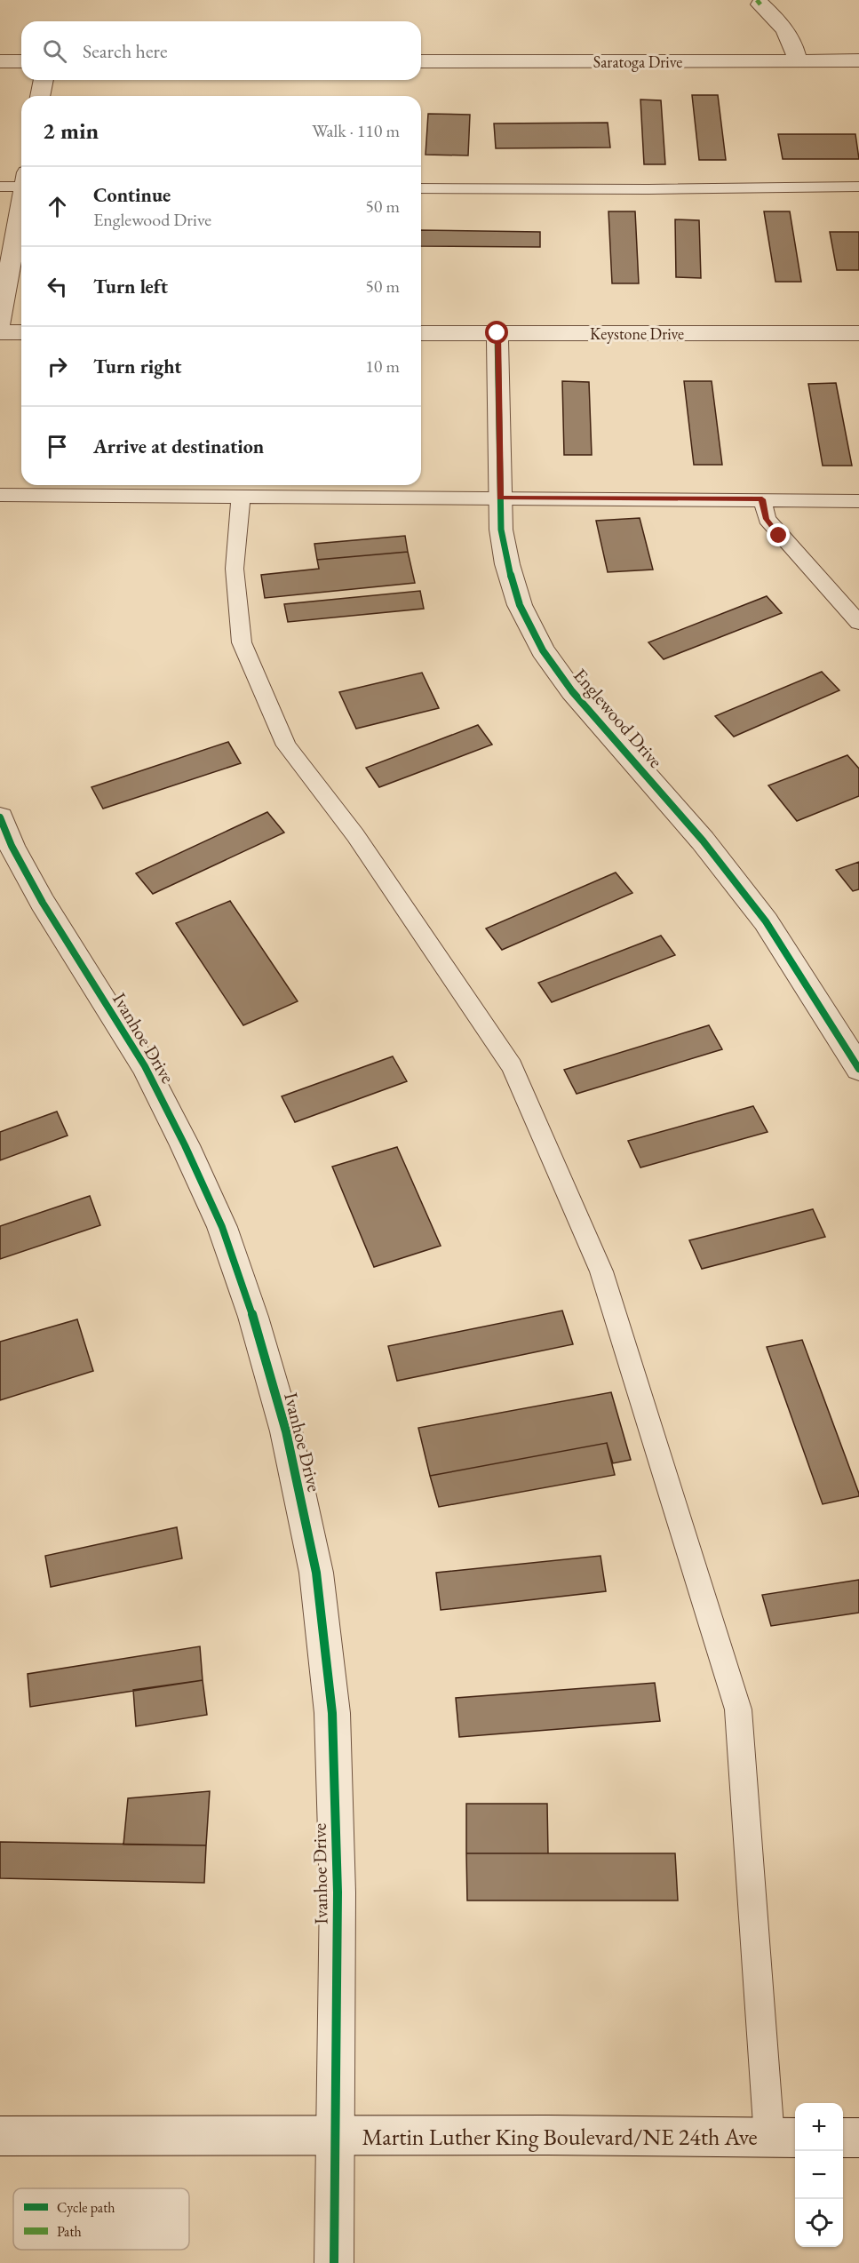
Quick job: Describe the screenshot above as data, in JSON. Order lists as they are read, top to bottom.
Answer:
{
  "streets": {
    "street": [
      "Saratoga Drive",
      "Keystone Drive",
      "Englewood Drive",
      "Ivanhoe Drive",
      "Martin Luther King Boulevard/NE 24th Ave"
    ]
  },
  "crossings": [
    ["Keystone Drive", "Englewood Drive"],
    ["Ivanhoe Drive", "Martin Luther King Boulevard/NE 24th Ave"]
  ],
  "legend": ["Cycle path", "Path"],
  "page": {
    "search": "Search here",
    "heading": ["2 min", "Walk · 110 m"],
    "list": [
      ["Continue", "Englewood Drive", "50 m"],
      ["Turn left", "50 m"],
      ["Turn right", "10 m"],
      "Arrive at destination"
    ],
    "map_buttons": ["+", "−"]
  }
}
